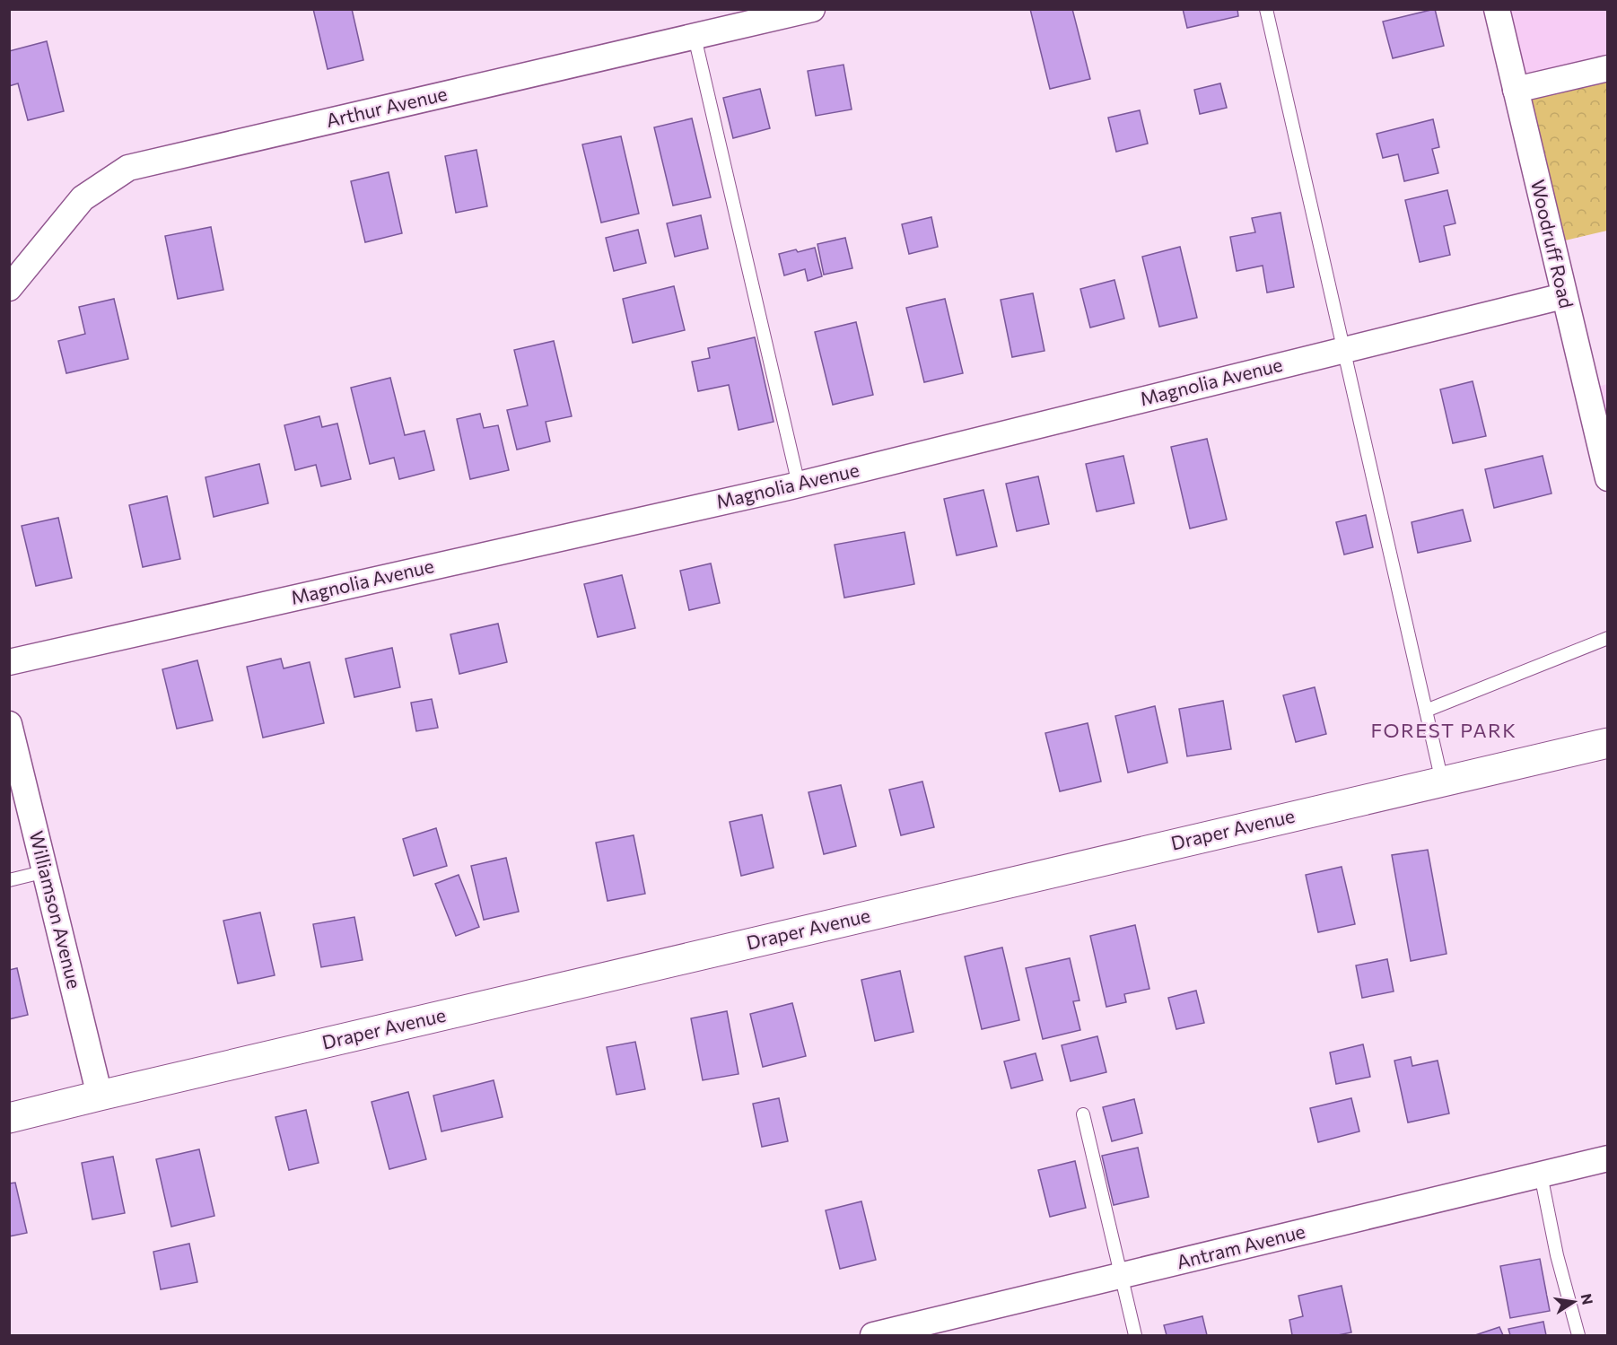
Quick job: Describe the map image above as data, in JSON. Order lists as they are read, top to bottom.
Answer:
{
  "streets": {
    "street": [
      "Arthur Avenue",
      "Woodruff Road",
      "Magnolia Avenue",
      "Draper Avenue",
      "Williamson Avenue",
      "Antram Avenue"
    ]
  },
  "crossings": [
    ["Woodruff Road", "Magnolia Avenue"],
    ["Draper Avenue", "Williamson Avenue"]
  ],
  "districts": ["FOREST PARK"],
  "north": "right"
}
